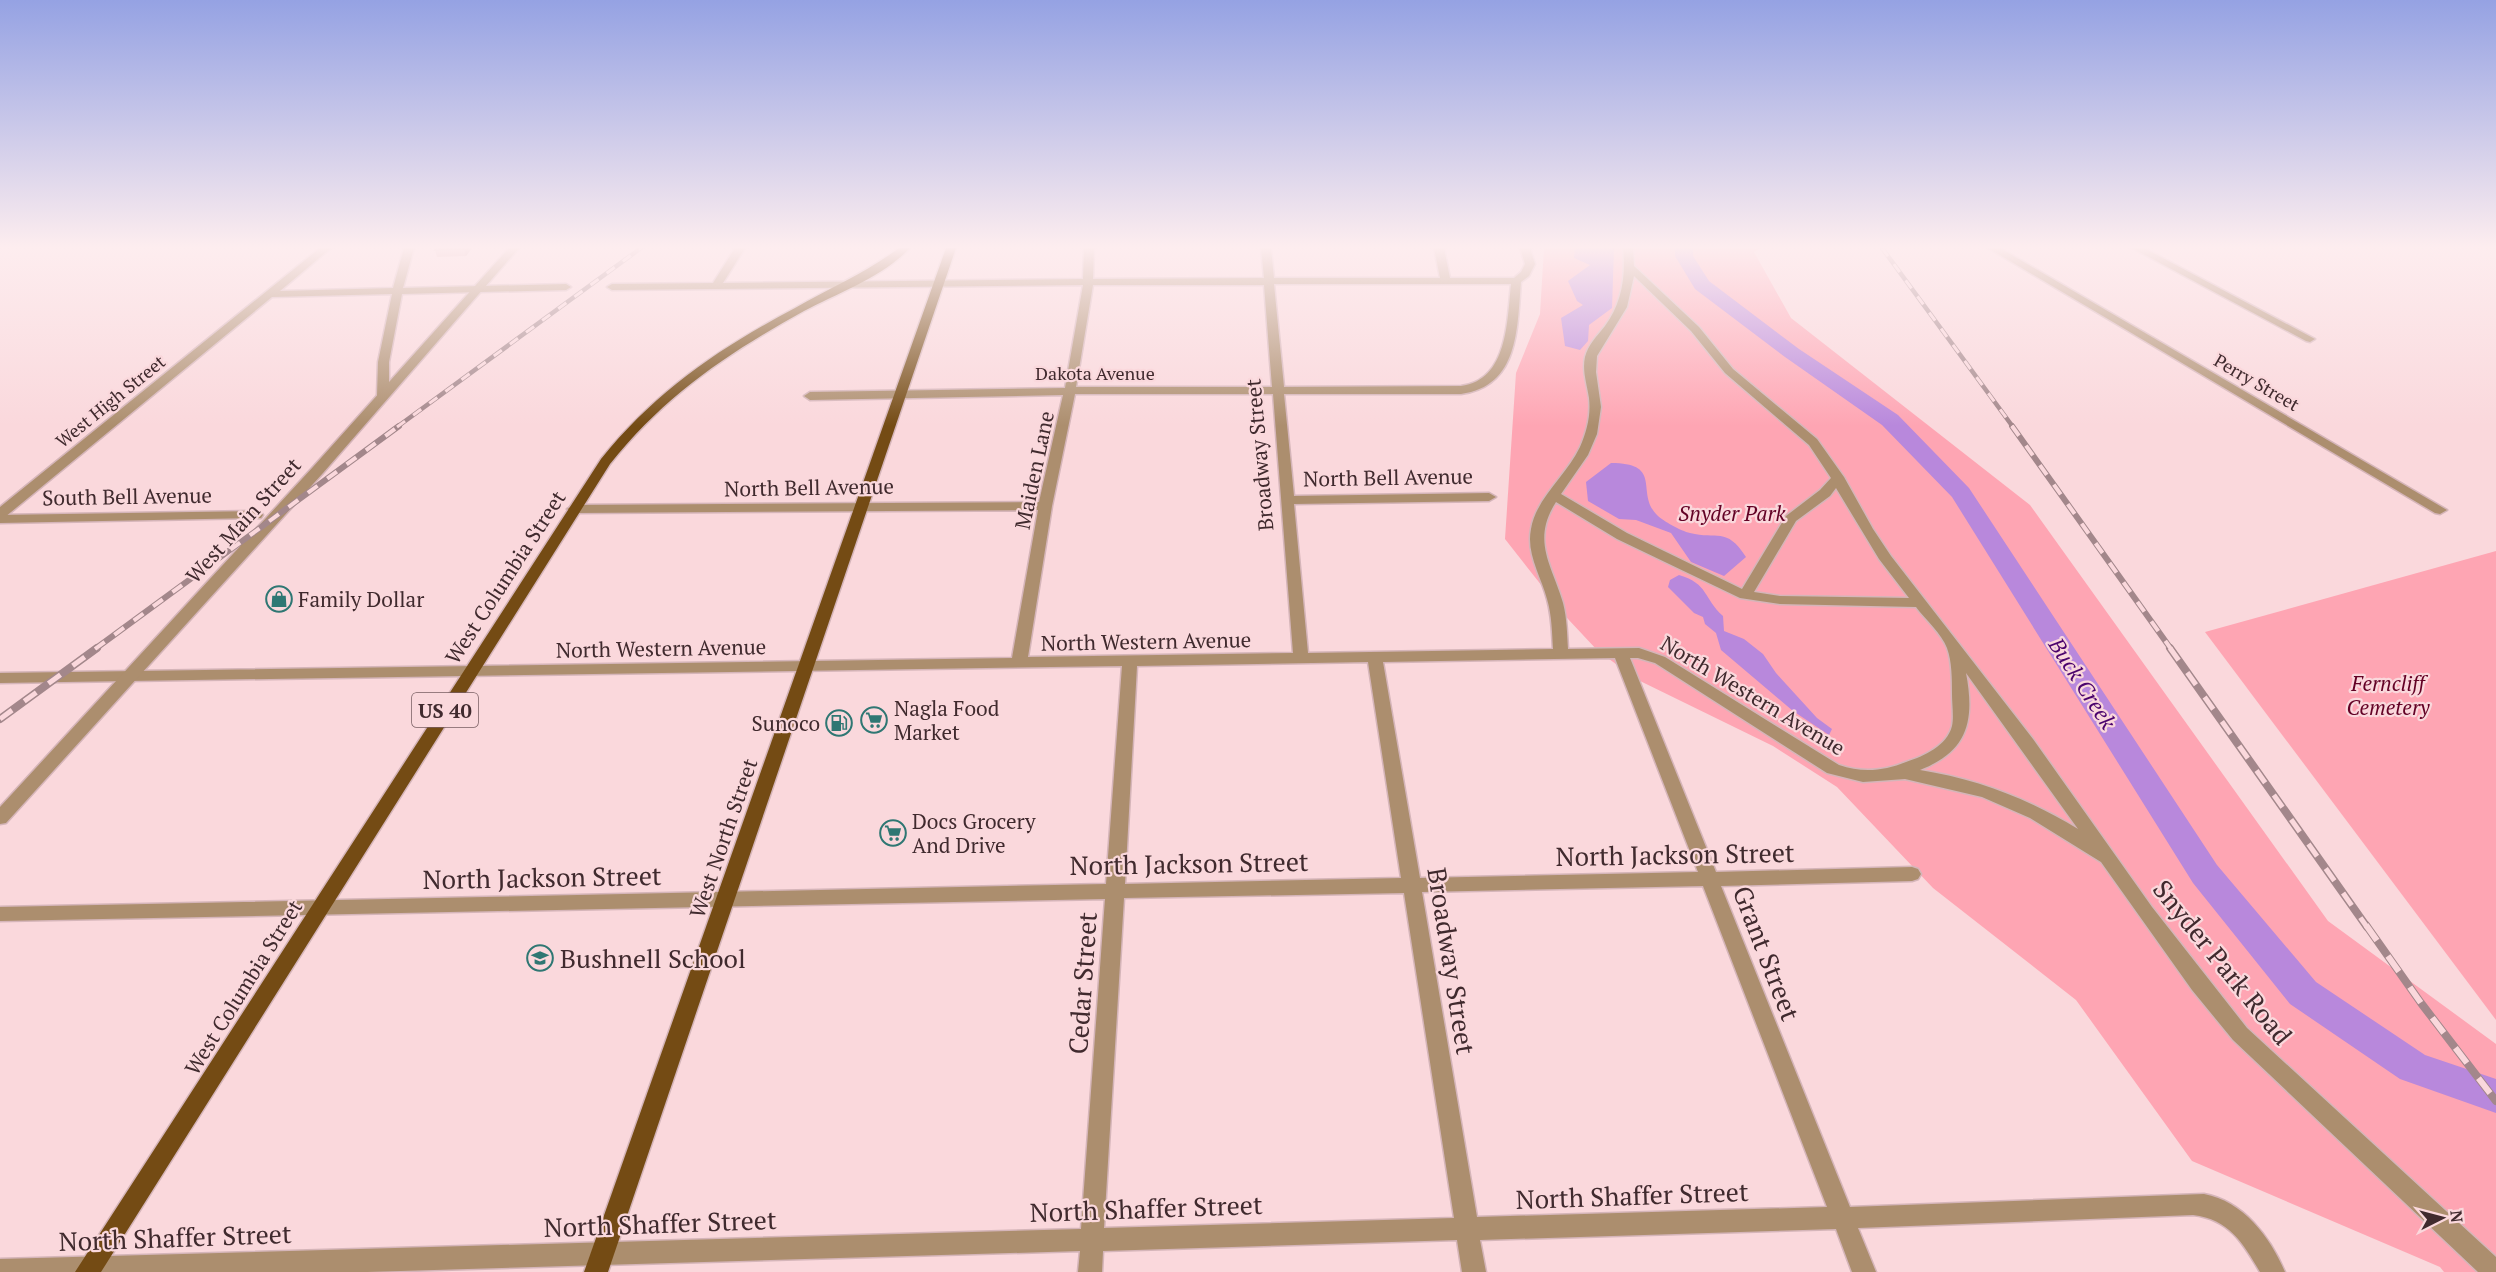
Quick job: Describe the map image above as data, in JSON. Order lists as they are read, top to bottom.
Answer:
{
  "streets": {
    "main road": ["West Columbia Street", "US 40", "West North Street"],
    "street": [
      "Dakota Avenue",
      "Perry Street",
      "West High Street",
      "Broadway Street",
      "Maiden Lane",
      "North Bell Avenue",
      "South Bell Avenue",
      "West Main Street",
      "North Western Avenue",
      "North Jackson Street",
      "Grant Street",
      "Snyder Park Road",
      "Cedar Street",
      "North Shaffer Street"
    ]
  },
  "crossings": [
    ["Dakota Avenue", "Broadway Street"],
    ["Dakota Avenue", "Maiden Lane"],
    ["Dakota Avenue", "West North Street"],
    ["Broadway Street", "North Bell Avenue"],
    ["Broadway Street", "North Western Avenue"],
    ["Broadway Street", "North Jackson Street"],
    ["Broadway Street", "North Shaffer Street"],
    ["Maiden Lane", "North Bell Avenue"],
    ["Maiden Lane", "North Western Avenue"],
    ["North Bell Avenue", "West Columbia Street"],
    ["North Bell Avenue", "West North Street"],
    ["West Main Street", "North Western Avenue"],
    ["West Columbia Street", "North Western Avenue"],
    ["West Columbia Street", "North Jackson Street"],
    ["West Columbia Street", "North Shaffer Street"],
    ["North Western Avenue", "West North Street"],
    ["North Western Avenue", "Grant Street"],
    ["North Western Avenue", "Snyder Park Road"],
    ["North Western Avenue", "Cedar Street"],
    ["West North Street", "North Jackson Street"],
    ["West North Street", "North Shaffer Street"],
    ["North Jackson Street", "Grant Street"],
    ["North Jackson Street", "Cedar Street"],
    ["Grant Street", "North Shaffer Street"],
    ["Cedar Street", "North Shaffer Street"]
  ],
  "water": ["Buck Creek"],
  "parks": ["Snyder Park", "Ferncliff Cemetery"],
  "places": {
    "shop": ["Family Dollar"],
    "supermarket": ["Nagla Food Market", "Docs Grocery And Drive"],
    "fuel station": ["Sunoco"],
    "school or university": ["Bushnell School"]
  },
  "north": "right"
}
